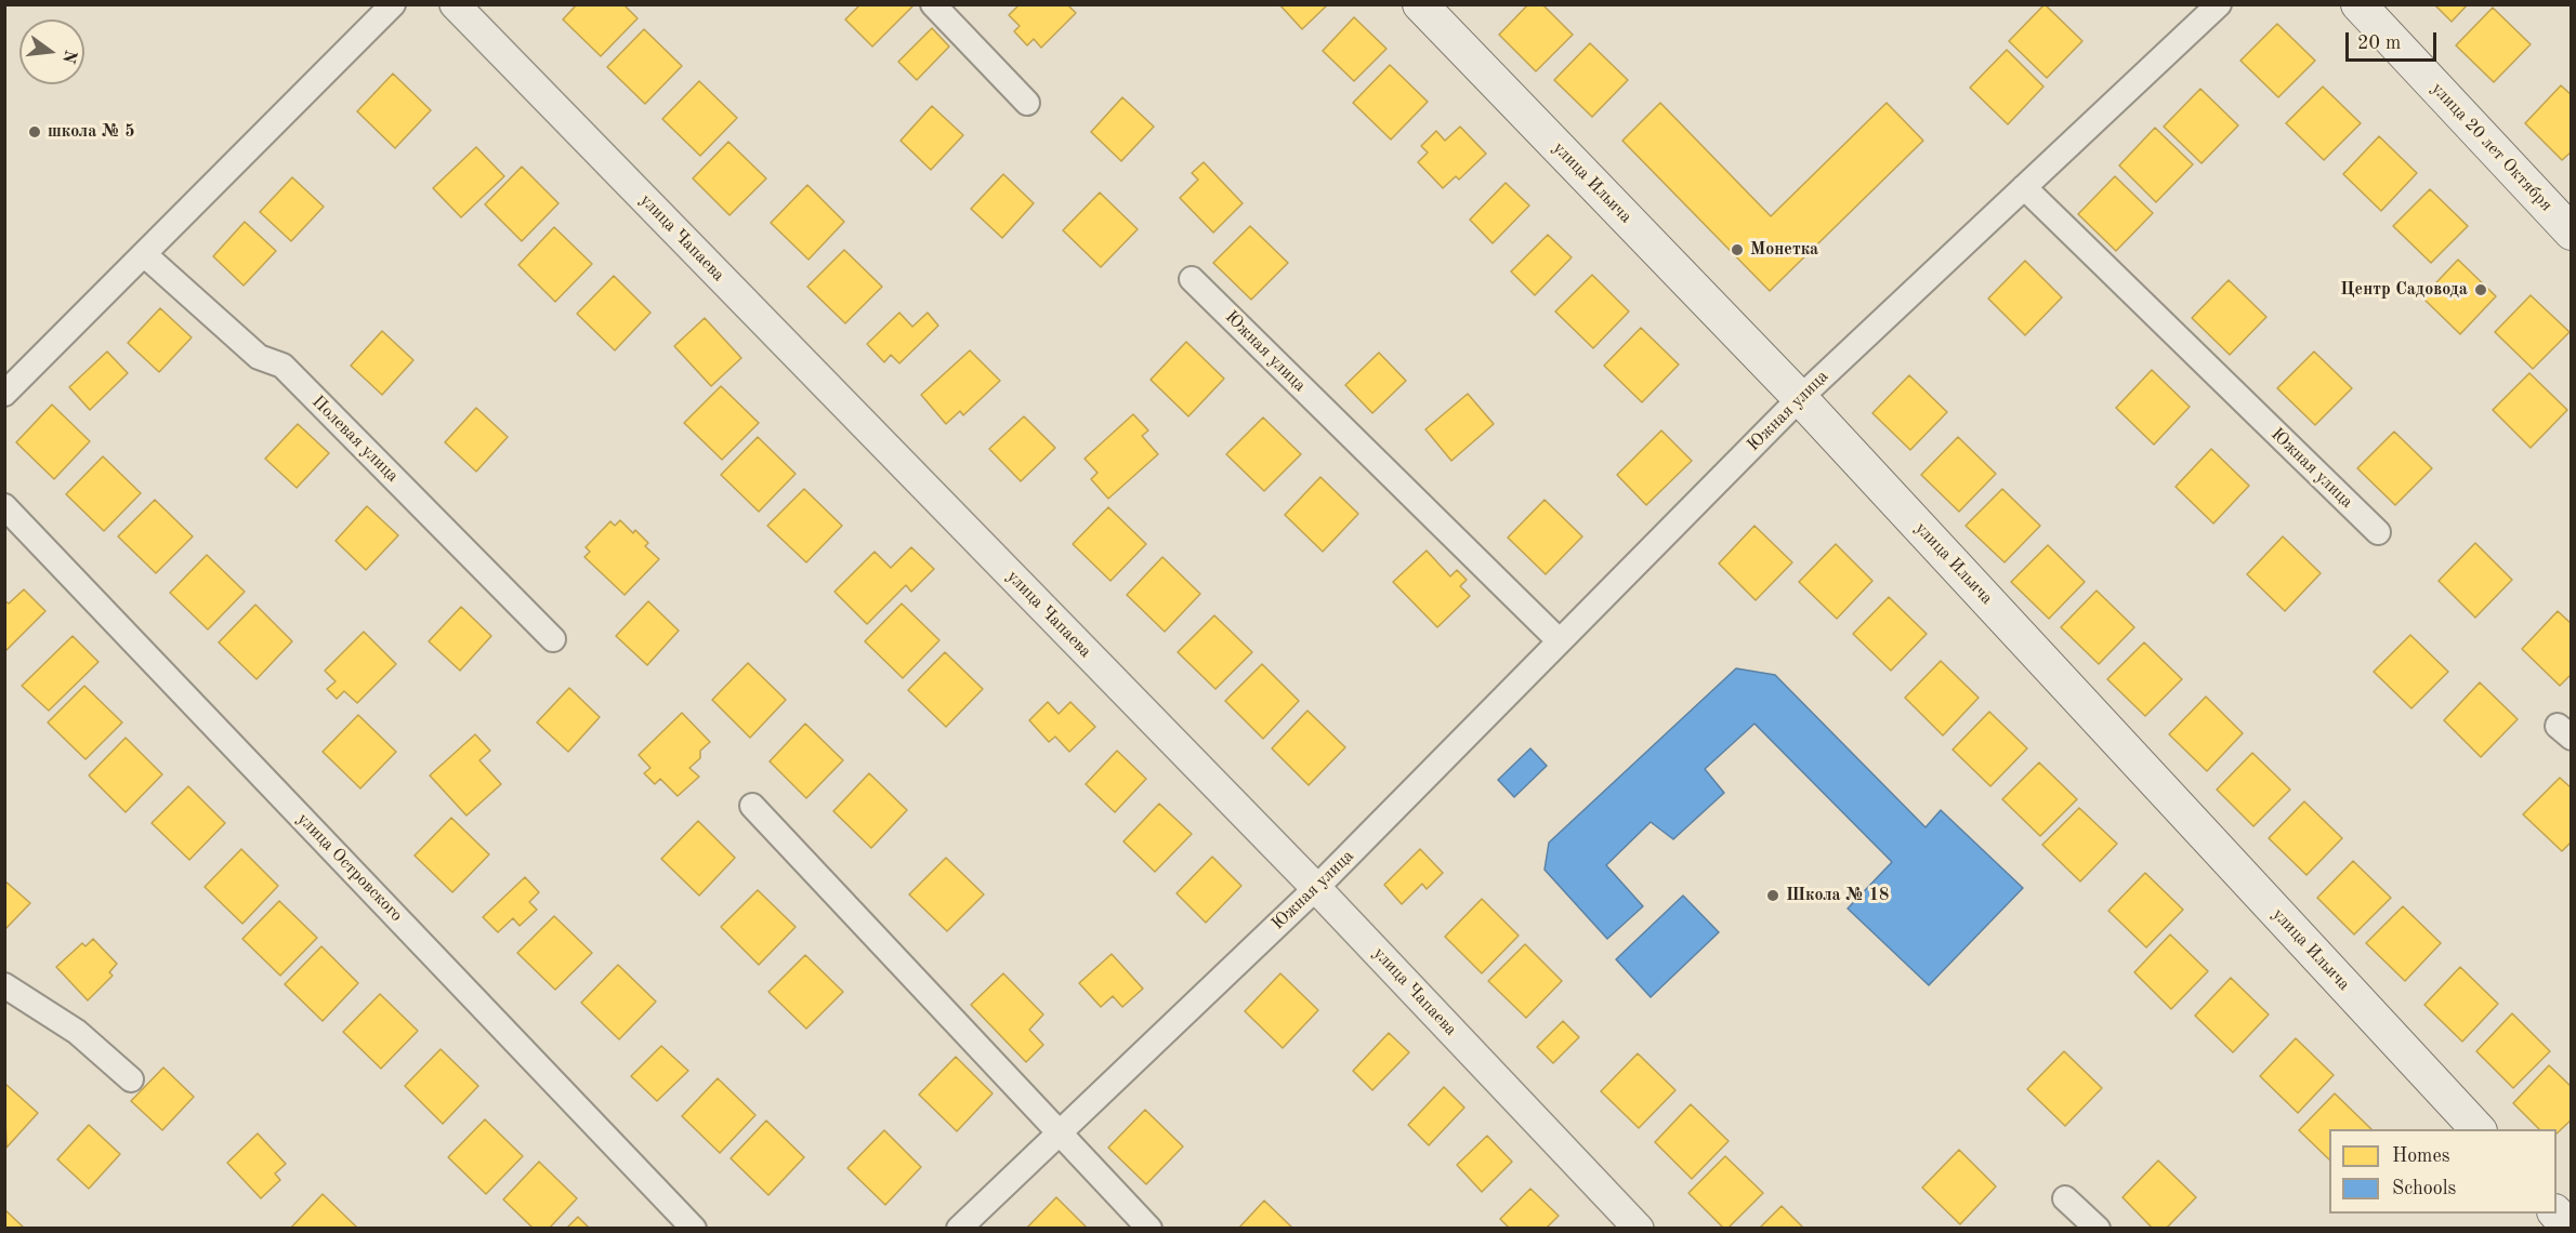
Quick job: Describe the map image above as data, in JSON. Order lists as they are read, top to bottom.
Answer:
{
  "streets": {
    "main road": ["улица 20 лет Октября", "улица Ильича"],
    "street": [
      "улица Чапаева",
      "Южная улица",
      "Полевая улица",
      "улица Островского"
    ]
  },
  "crossings": [
    ["улица Ильича", "Южная улица"],
    ["улица Чапаева", "Южная улица"]
  ],
  "places": [
    "школа № 5",
    "Монетка",
    "Центр Садовода",
    "Школа № 18"
  ],
  "legend": ["Homes", "Schools"],
  "scale_bar": "20 m",
  "north": "right"
}
